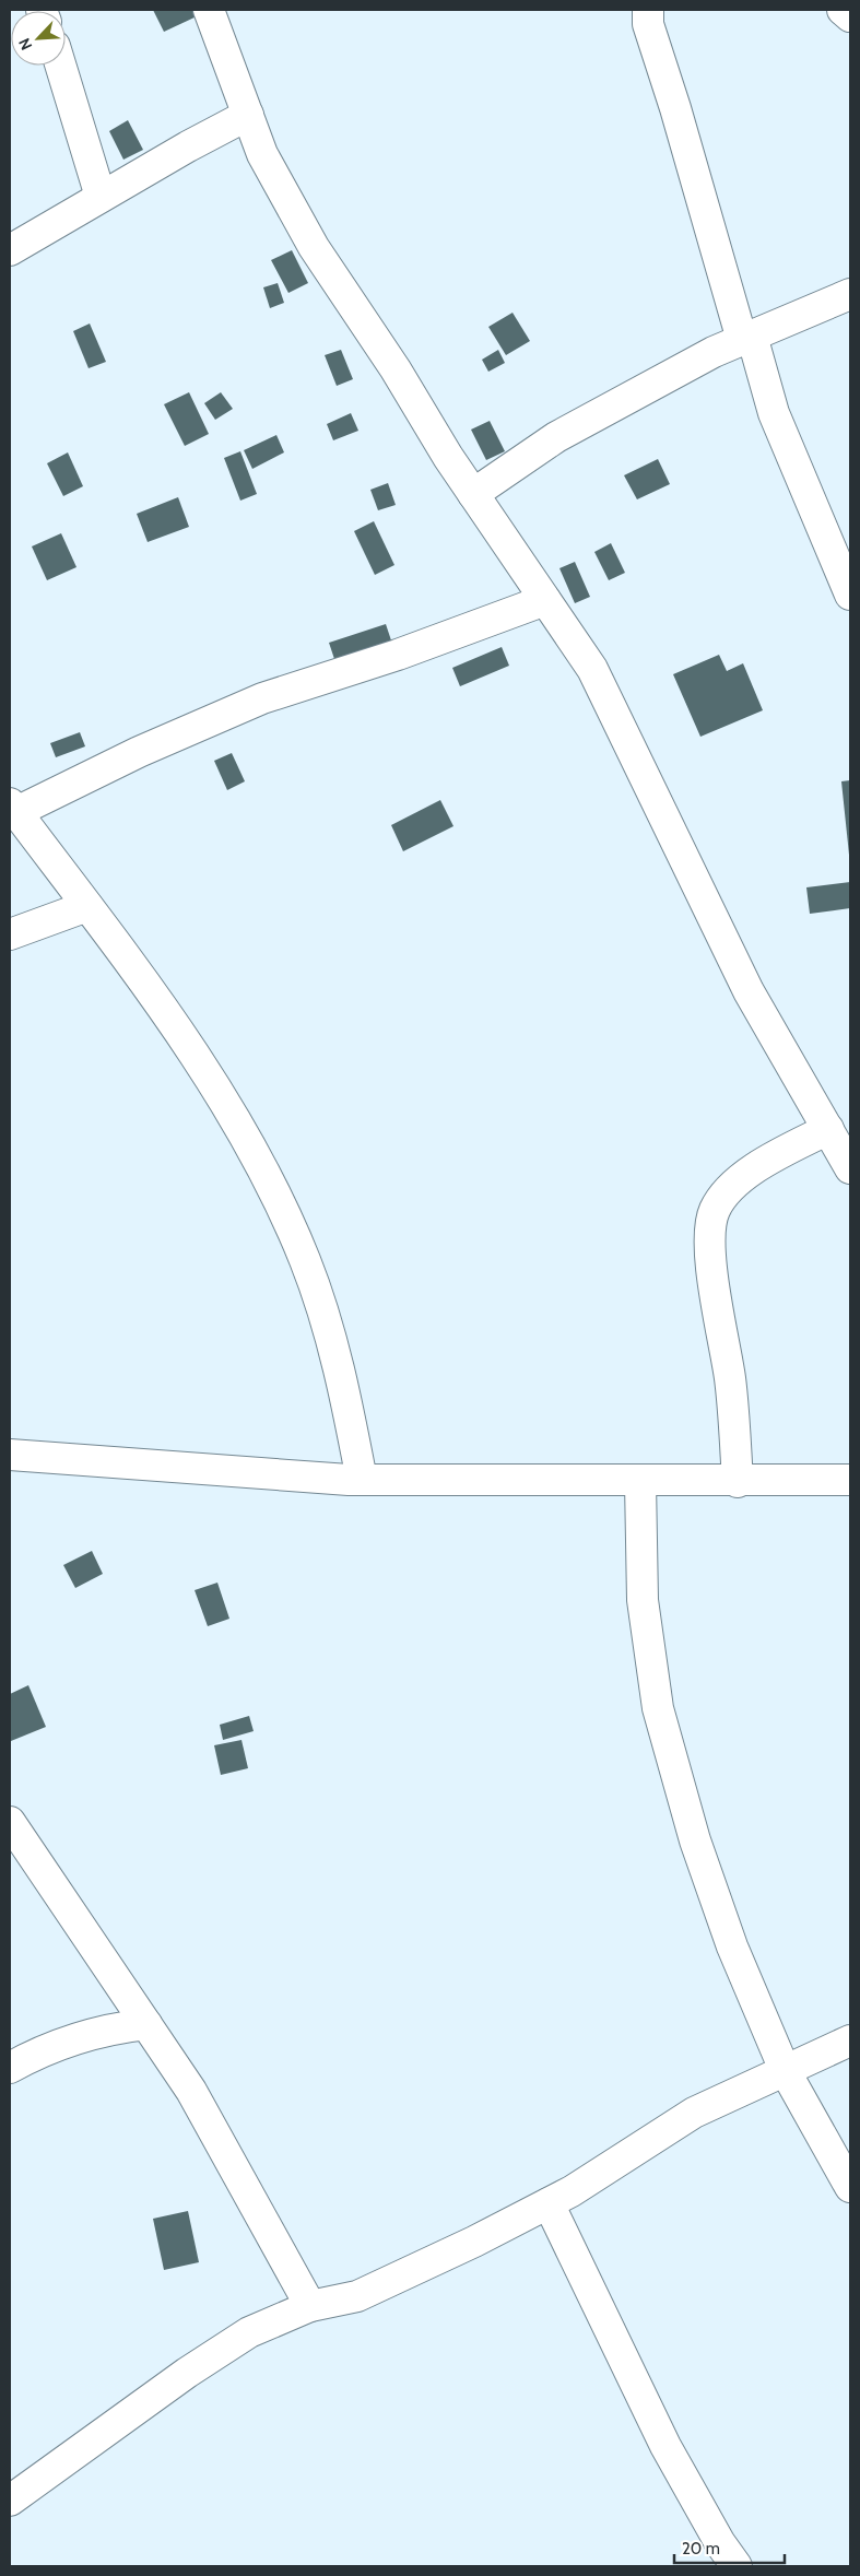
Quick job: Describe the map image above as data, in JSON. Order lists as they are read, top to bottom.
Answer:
{
  "scale_bar": "20 m",
  "north": "bottom left"
}
